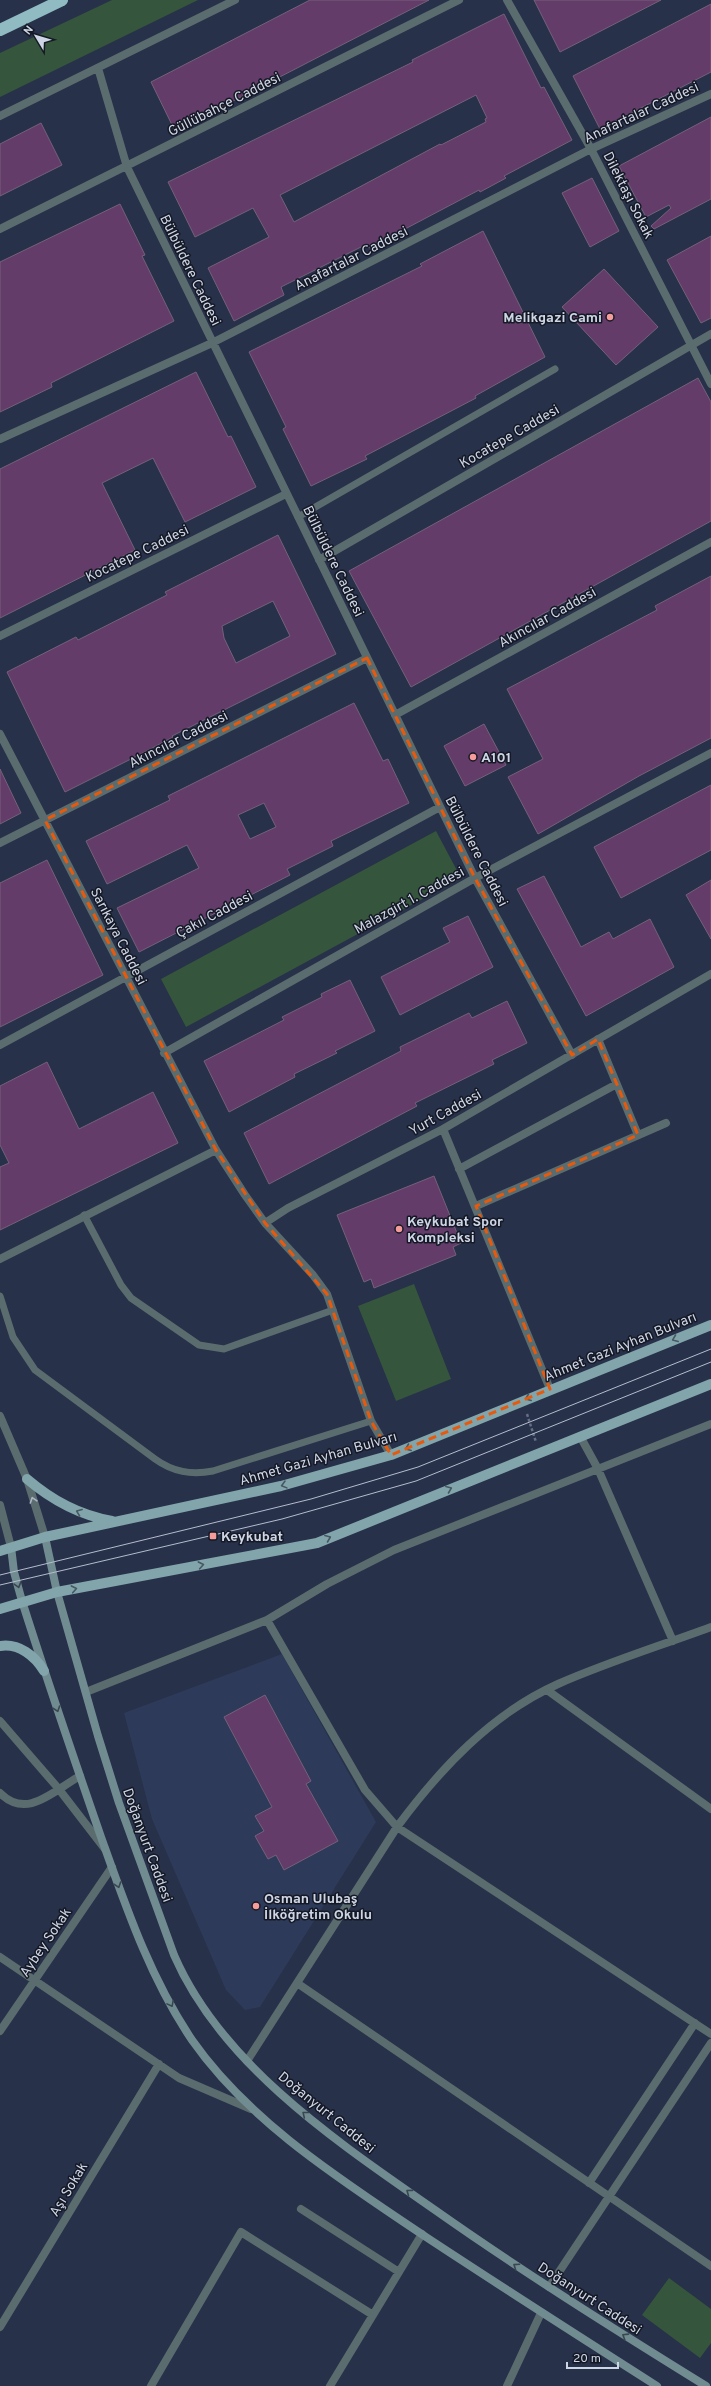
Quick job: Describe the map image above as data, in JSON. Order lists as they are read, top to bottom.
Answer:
{
  "streets": {
    "main road": ["Ahmet Gazi Ayhan Bulvarı"],
    "street": [
      "Güllübahçe Caddesi",
      "Anafartalar Caddesi",
      "Dilektaşı Sokak",
      "Bülbüldere Caddesi",
      "Kocatepe Caddesi",
      "Akıncılar Caddesi",
      "Malazgirt 1. Caddesi",
      "Çakıl Caddesi",
      "Sarıkaya Caddesi",
      "Yurt Caddesi",
      "Doğanyurt Caddesi",
      "Aybey Sokak",
      "Aşı Sokak"
    ]
  },
  "crossings": [
    ["Güllübahçe Caddesi", "Bülbüldere Caddesi"],
    ["Anafartalar Caddesi", "Dilektaşı Sokak"],
    ["Anafartalar Caddesi", "Bülbüldere Caddesi"],
    ["Dilektaşı Sokak", "Kocatepe Caddesi"],
    ["Bülbüldere Caddesi", "Kocatepe Caddesi"],
    ["Bülbüldere Caddesi", "Akıncılar Caddesi"],
    ["Bülbüldere Caddesi", "Malazgirt 1. Caddesi"],
    ["Bülbüldere Caddesi", "Çakıl Caddesi"],
    ["Bülbüldere Caddesi", "Yurt Caddesi"],
    ["Akıncılar Caddesi", "Sarıkaya Caddesi"],
    ["Malazgirt 1. Caddesi", "Sarıkaya Caddesi"],
    ["Çakıl Caddesi", "Sarıkaya Caddesi"],
    ["Ahmet Gazi Ayhan Bulvarı", "Doğanyurt Caddesi"]
  ],
  "places": {
    "other": [
      "Melikgazi Cami",
      "A101",
      "Keykubat Spor Kompleksi",
      "Osman Ulubaş İlköğretim Okulu"
    ],
    "transit": ["Keykubat"]
  },
  "scale_bar": "20 m",
  "north": "top left"
}
